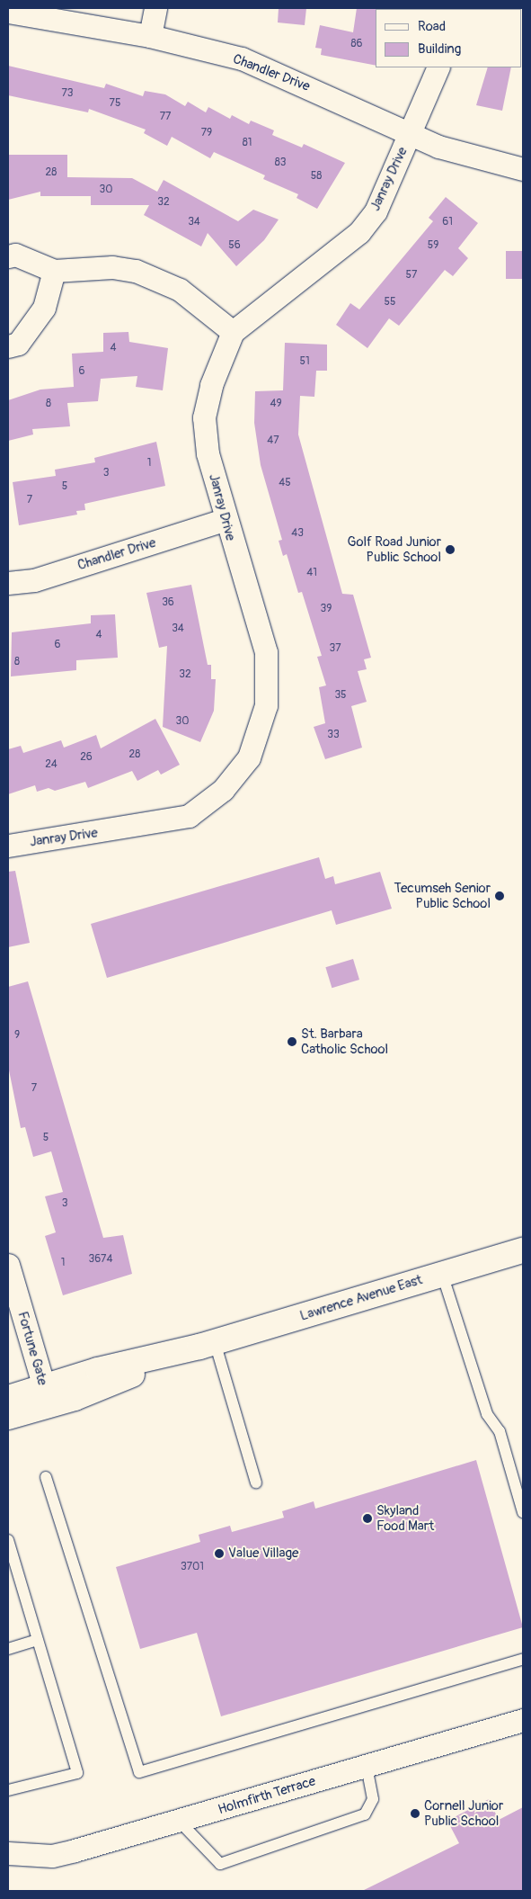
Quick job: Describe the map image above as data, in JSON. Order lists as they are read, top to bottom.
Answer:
{
  "streets": {
    "main road": ["Lawrence Avenue East"],
    "street": [
      "Chandler Drive",
      "Janray Drive",
      "Fortune Gate",
      "Holmfirth Terrace"
    ]
  },
  "crossings": [
    ["Chandler Drive", "Janray Drive"],
    ["Lawrence Avenue East", "Fortune Gate"]
  ],
  "places": [
    "Golf Road Junior Public School",
    "Tecumseh Senior Public School",
    "St. Barbara Catholic School",
    "Skyland Food Mart",
    "Value Village",
    "Cornell Junior Public School"
  ],
  "house_numbers": [
    "86",
    "73",
    "75",
    "77",
    "79",
    "81",
    "83",
    "28",
    "58",
    "30",
    "32",
    "34",
    "61",
    "56",
    "59",
    "57",
    "55",
    "4",
    "51",
    "6",
    "8",
    "49",
    "47",
    "1",
    "3",
    "45",
    "5",
    "7",
    "43",
    "41",
    "36",
    "39",
    "34",
    "4",
    "6",
    "37",
    "8",
    "32",
    "35",
    "30",
    "33",
    "28",
    "26",
    "24",
    "9",
    "7",
    "5",
    "3",
    "3674",
    "1",
    "3701"
  ],
  "legend": ["Road", "Building"]
}
